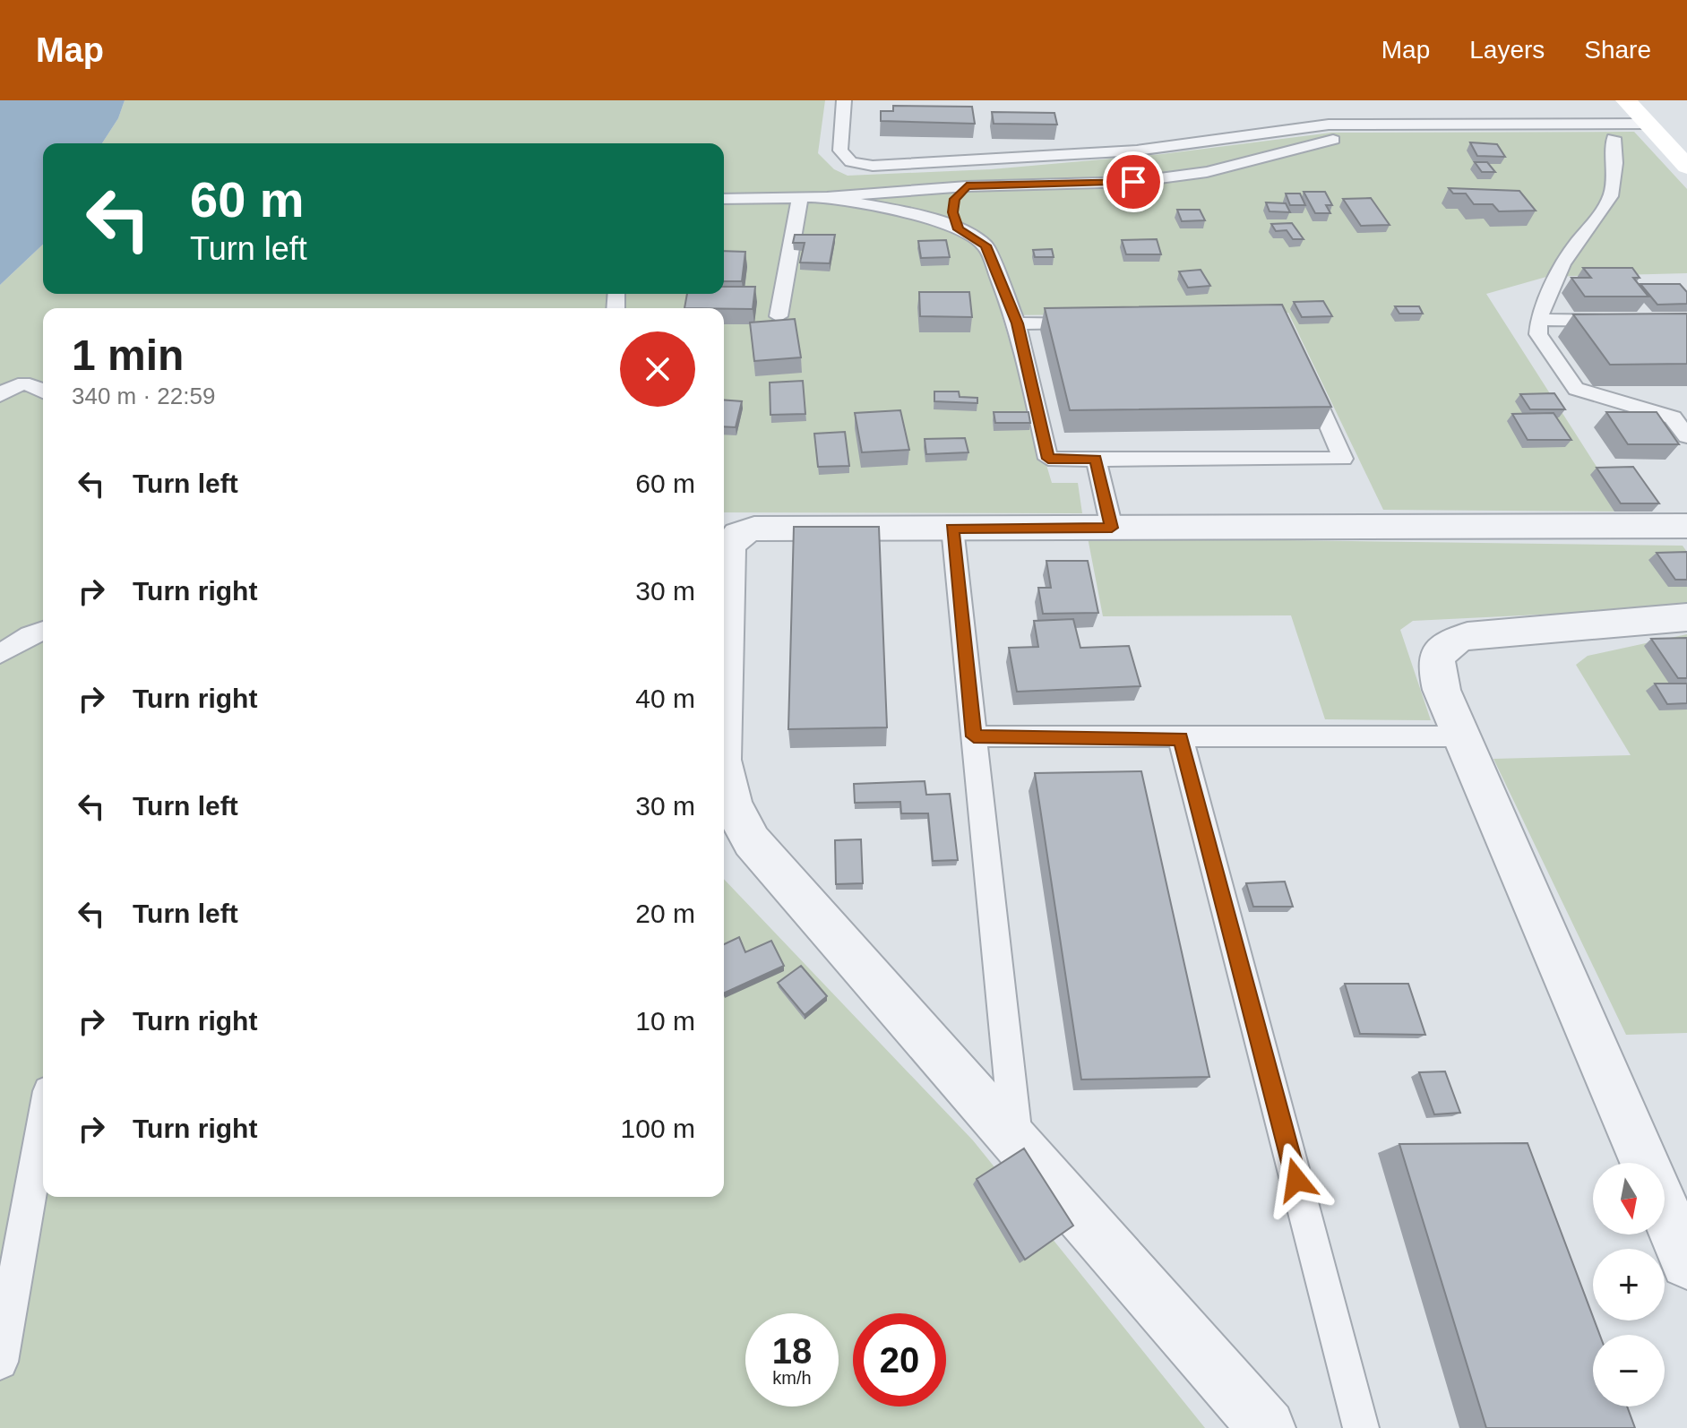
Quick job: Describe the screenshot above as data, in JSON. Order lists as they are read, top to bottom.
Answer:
{
  "north": "bottom",
  "page": {
    "header": "Map",
    "nav": ["Map", "Layers", "Share"],
    "turn": ["60 m", "Turn left"],
    "heading": ["1 min", "340 m · 22:59"],
    "list": [
      {
        "name": "Turn left",
        "value": "60 m"
      },
      {
        "name": "Turn right",
        "value": "30 m"
      },
      {
        "name": "Turn right",
        "value": "40 m"
      },
      {
        "name": "Turn left",
        "value": "30 m"
      },
      {
        "name": "Turn left",
        "value": "20 m"
      },
      {
        "name": "Turn right",
        "value": "10 m"
      },
      {
        "name": "Turn right",
        "value": "100 m"
      }
    ],
    "map_buttons": ["+", "−"],
    "speed": "18 km/h",
    "limit": "20"
  }
}
